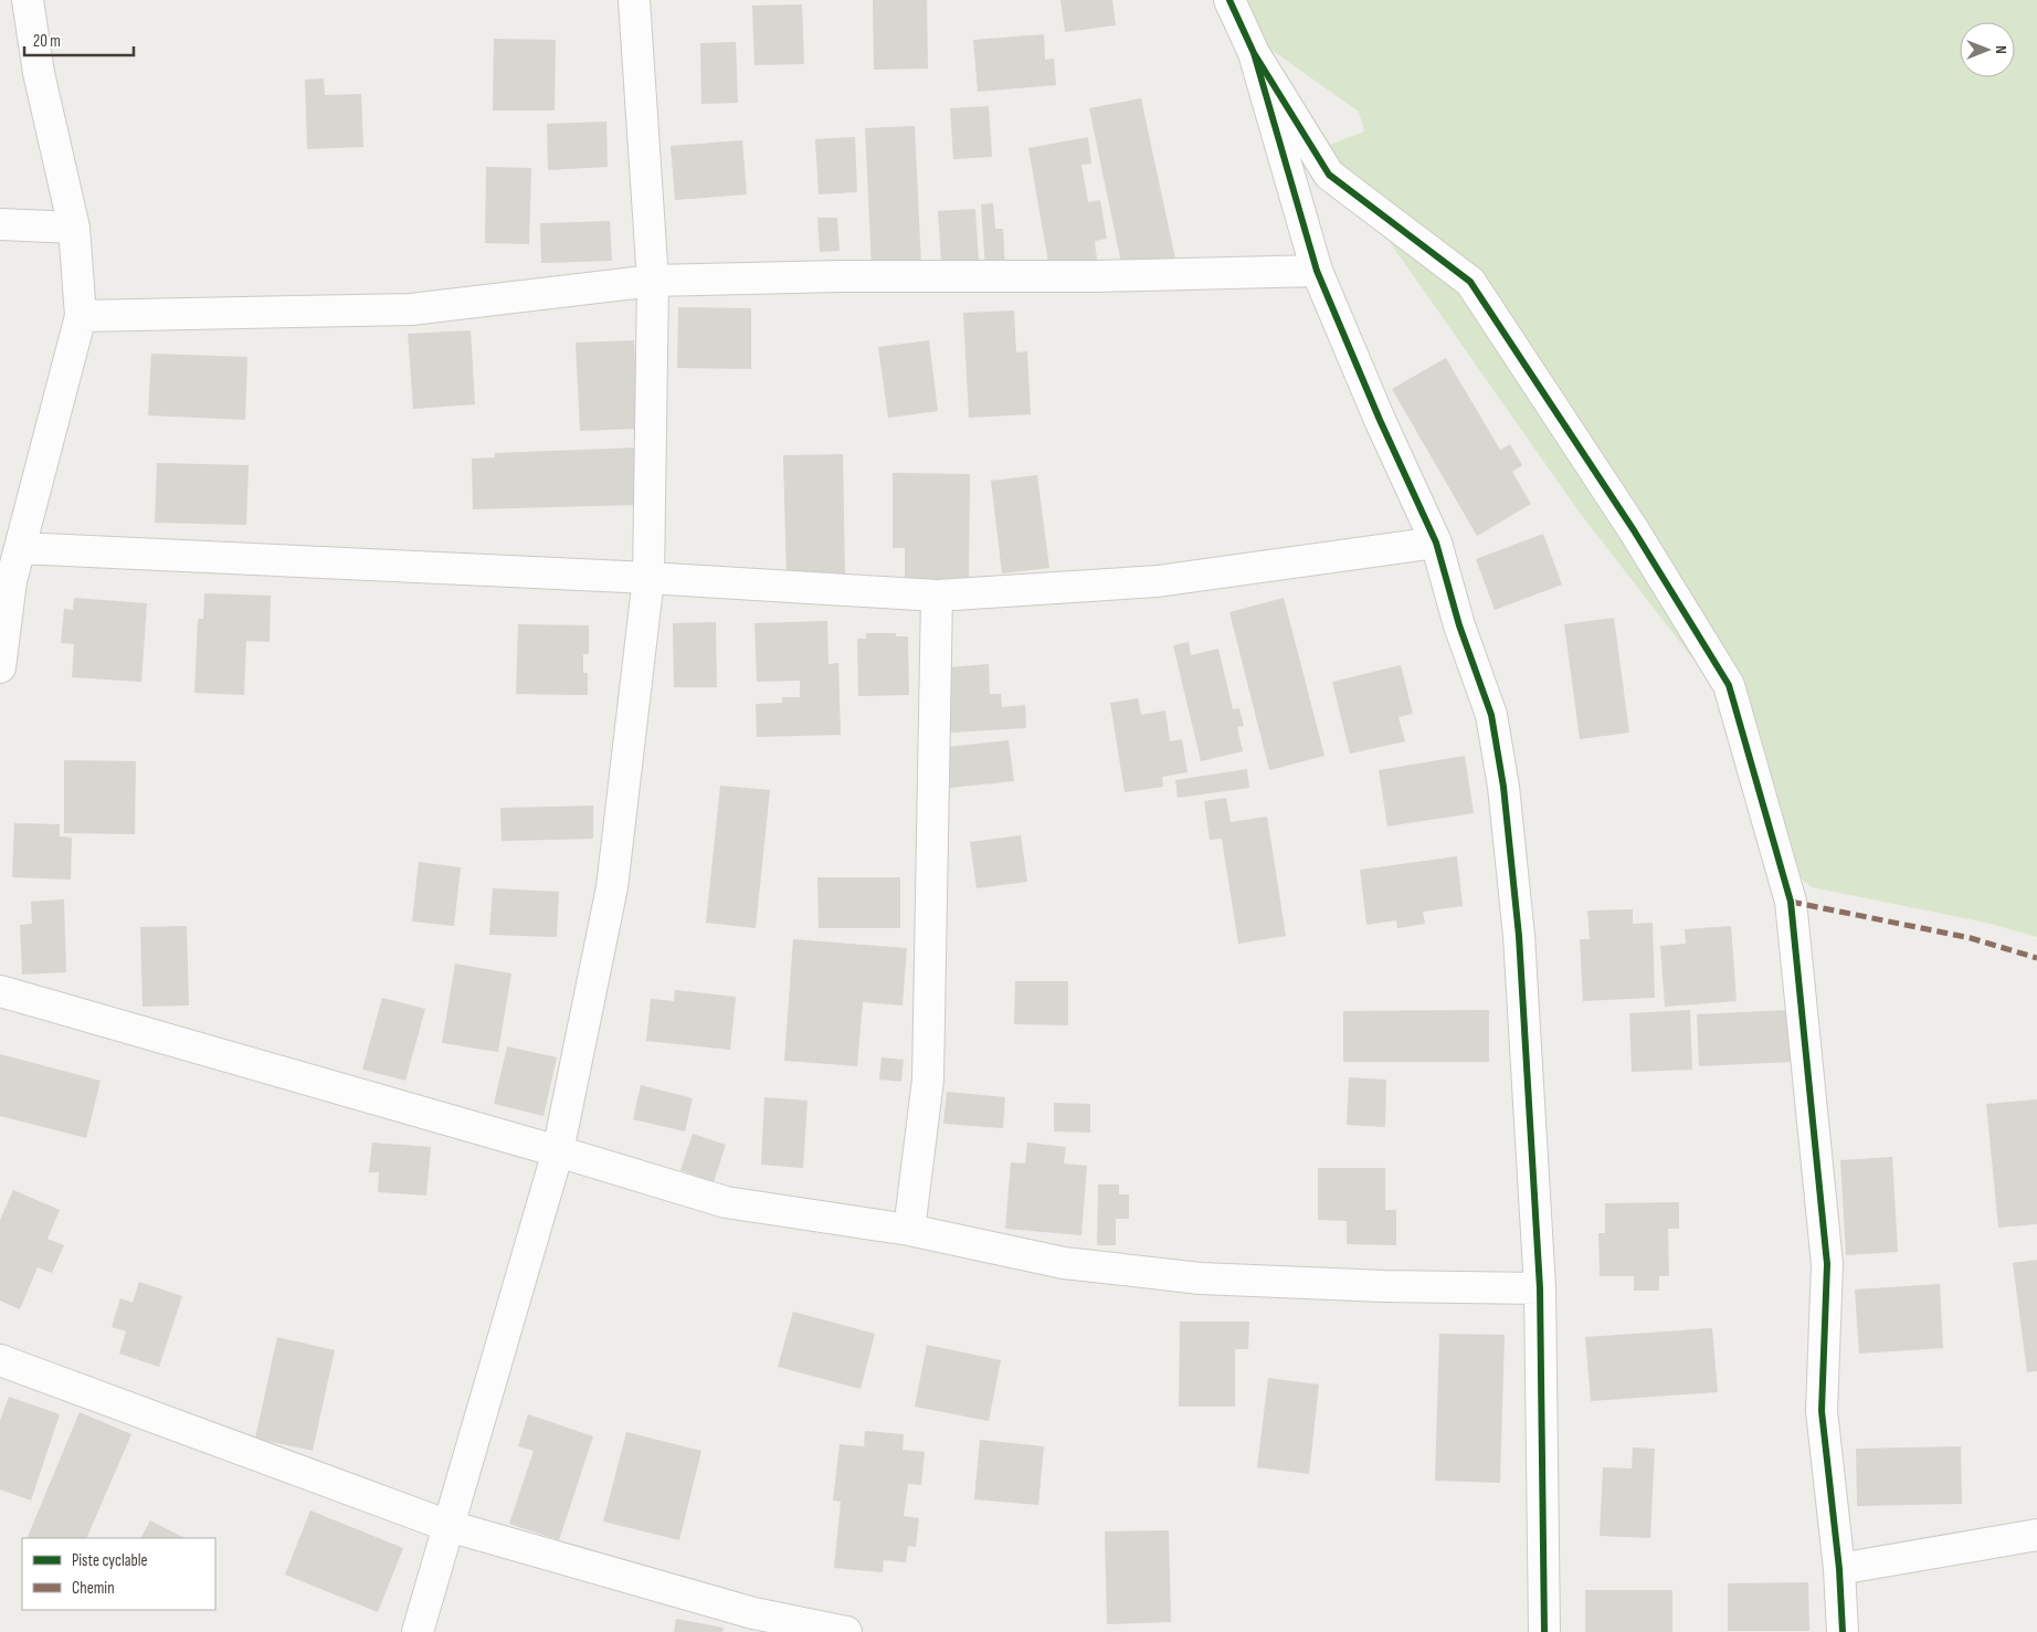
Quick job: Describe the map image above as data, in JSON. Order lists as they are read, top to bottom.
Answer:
{
  "legend": ["Piste cyclable", "Chemin"],
  "scale_bar": "20 m",
  "north": "right"
}
